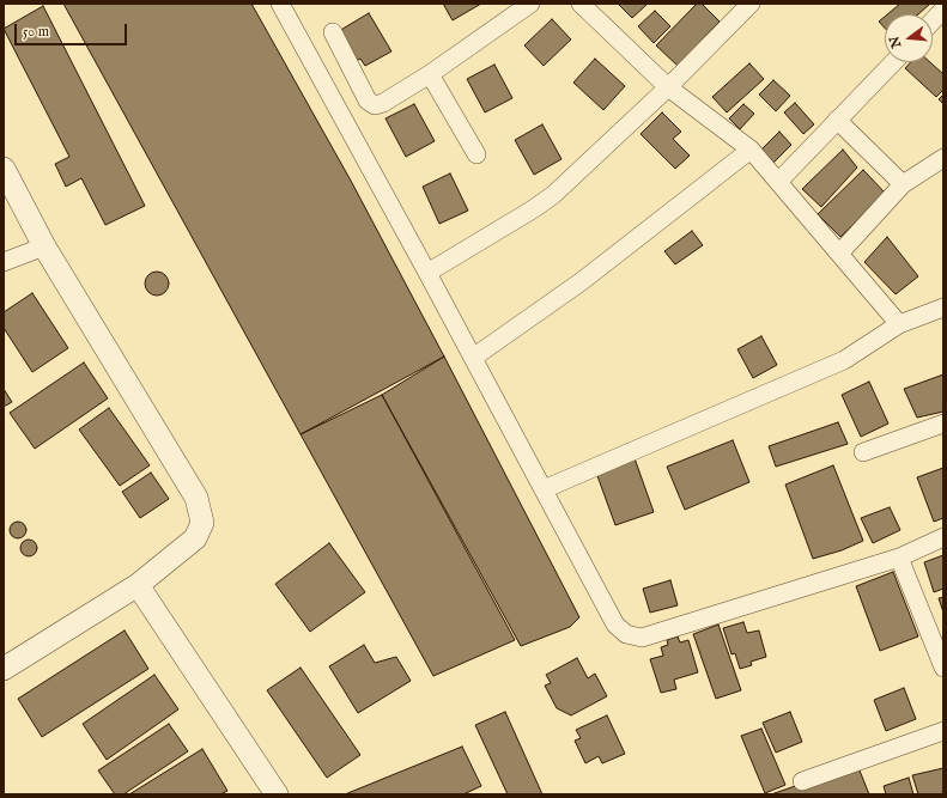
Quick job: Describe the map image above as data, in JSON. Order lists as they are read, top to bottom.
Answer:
{
  "scale_bar": "50 m",
  "north": "left"
}
